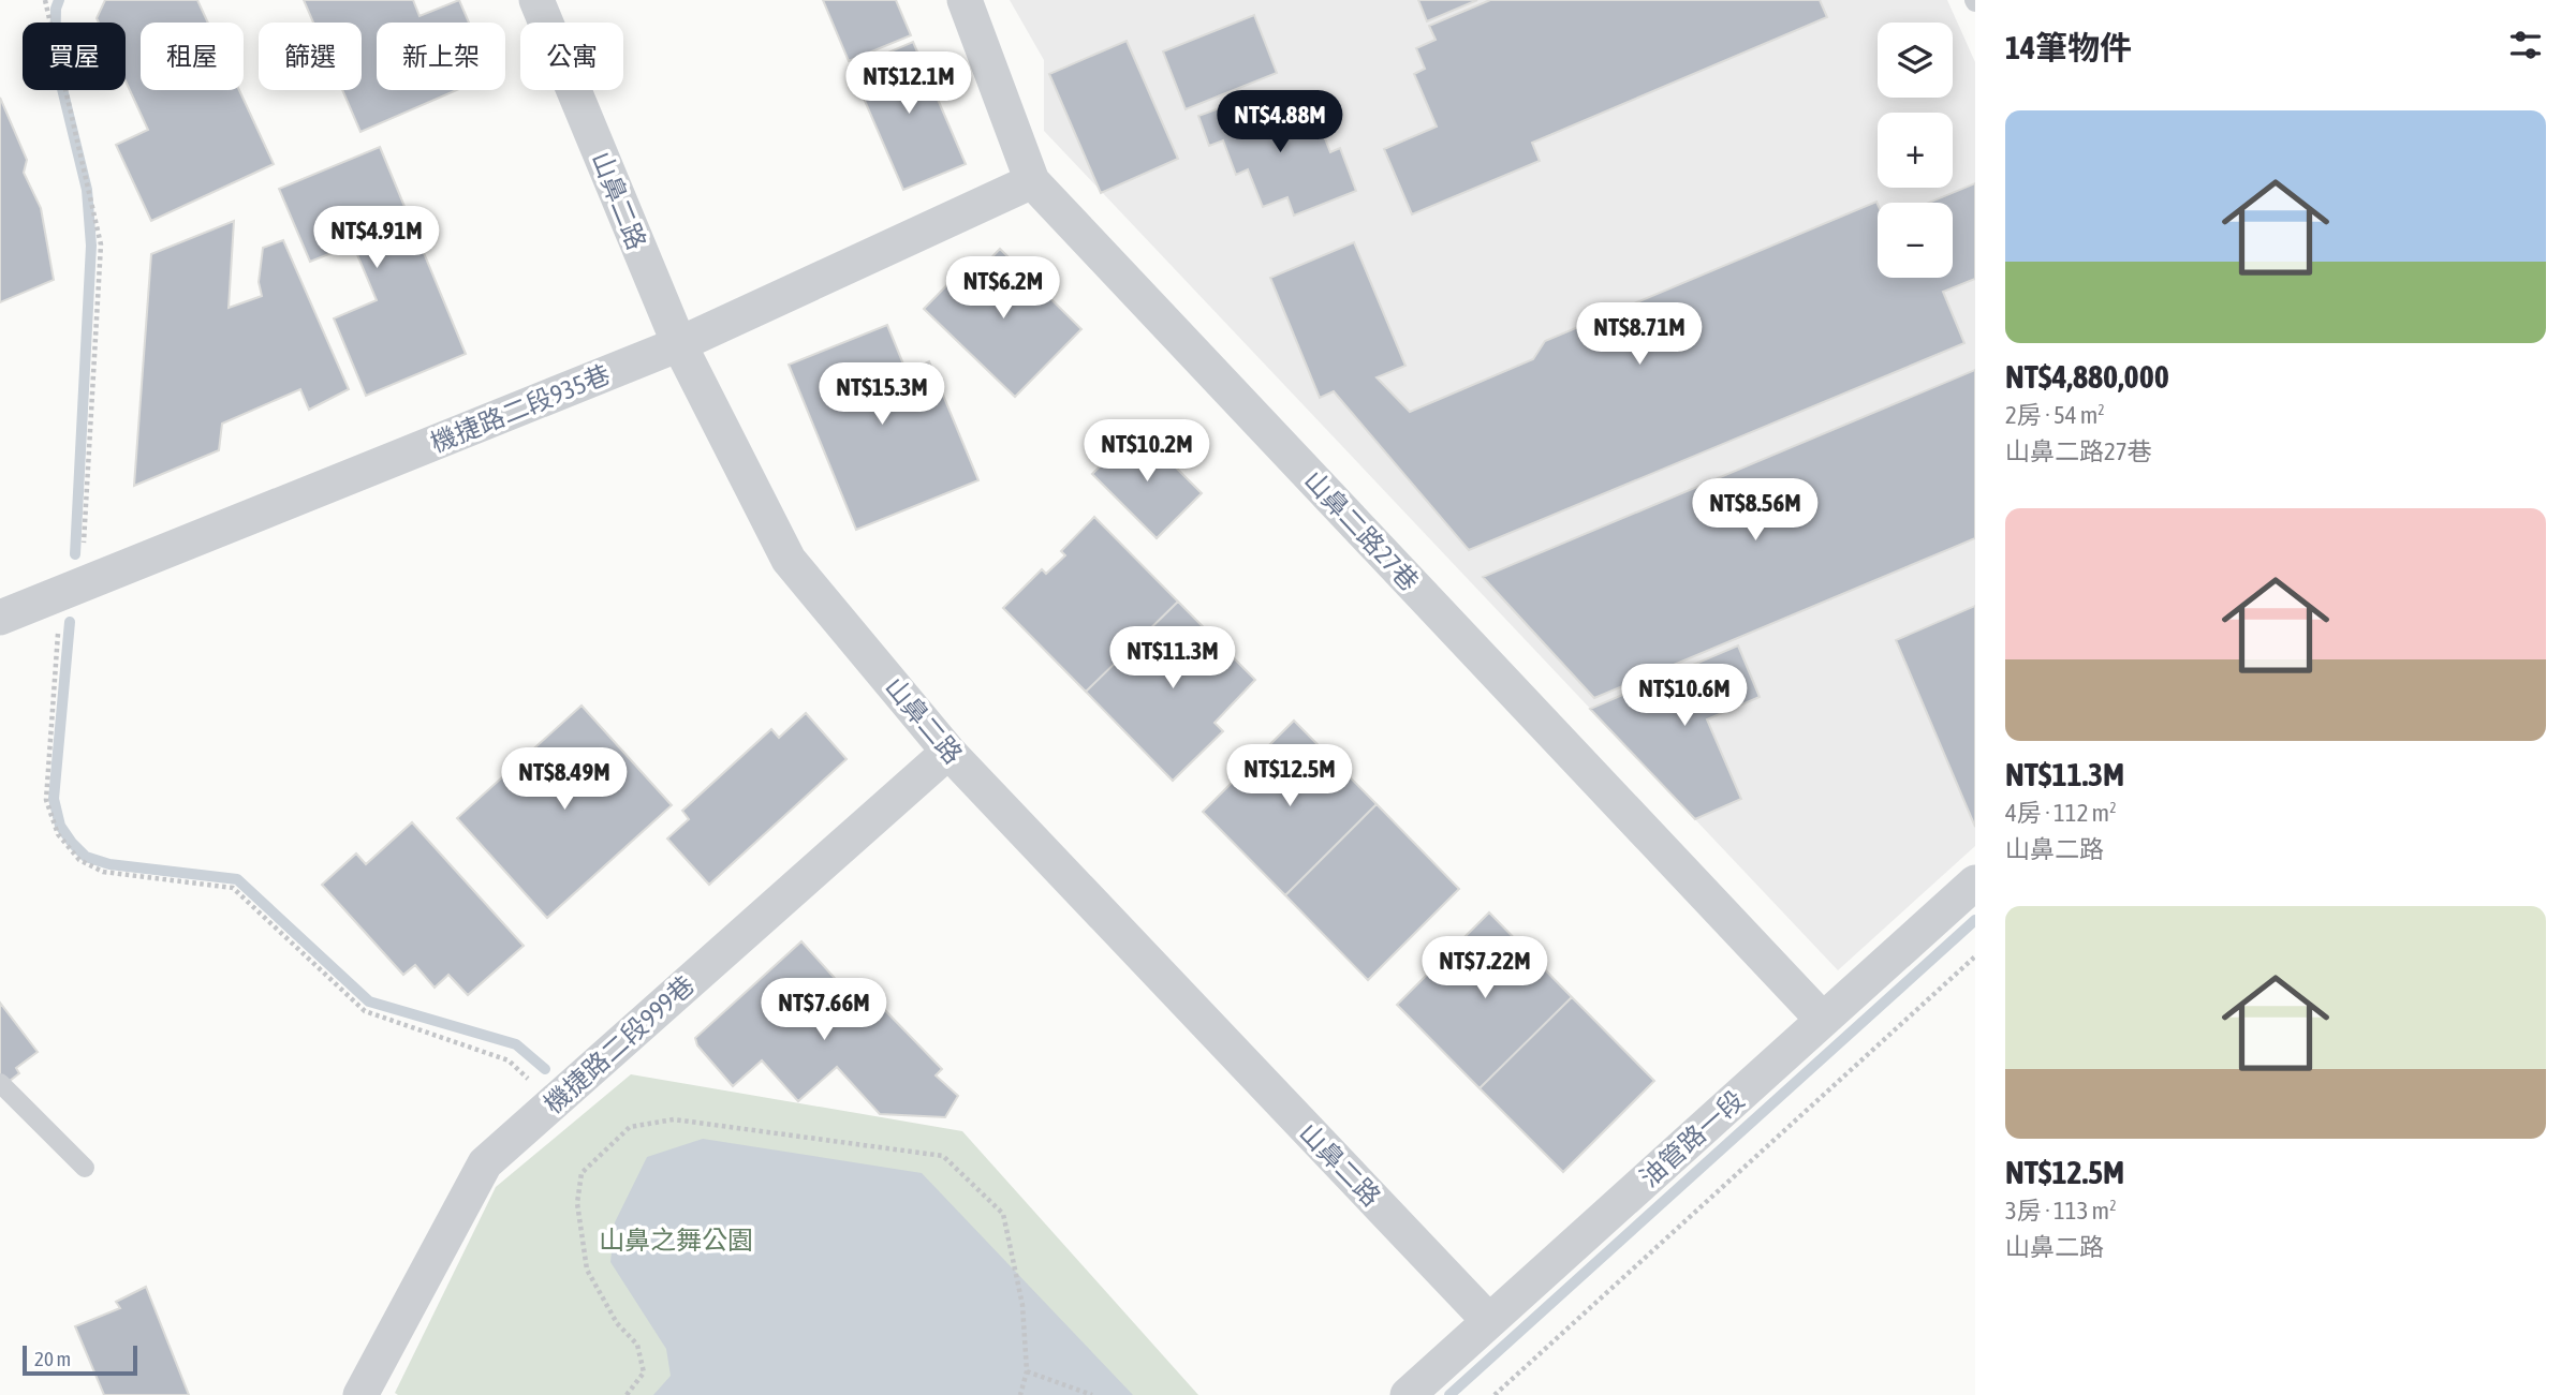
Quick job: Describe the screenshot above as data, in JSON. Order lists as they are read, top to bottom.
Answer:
{
  "streets": {
    "street": [
      "山鼻二路",
      "機捷路二段935巷",
      "山鼻二路27巷",
      "機捷路二段999巷",
      "油管路一段"
    ]
  },
  "crossings": [
    ["山鼻二路", "機捷路二段935巷"],
    ["山鼻二路", "機捷路二段999巷"],
    ["山鼻二路", "油管路一段"],
    ["機捷路二段935巷", "山鼻二路27巷"],
    ["山鼻二路27巷", "油管路一段"]
  ],
  "parks": ["山鼻之舞公園"],
  "scale_bar": "20 m",
  "page": {
    "heading": "14筆物件",
    "map_buttons": ["+", "−"],
    "chip": [
      "買屋",
      "租屋",
      "篩選",
      "新上架",
      "公寓"
    ],
    "price": [
      "NT$12.1M",
      "NT$4.88M",
      "NT$4.91M",
      "NT$6.2M",
      "NT$8.71M",
      "NT$15.3M",
      "NT$10.2M",
      "NT$8.56M",
      "NT$11.3M",
      "NT$10.6M",
      "NT$12.5M",
      "NT$8.49M",
      "NT$7.22M",
      "NT$7.66M"
    ],
    "list": [
      {
        "name": "NT$4,880,000",
        "note": "2房 · 54 m² · 山鼻二路27巷"
      },
      {
        "name": "NT$11.3M",
        "note": "4房 · 112 m² · 山鼻二路"
      },
      {
        "name": "NT$12.5M",
        "note": "3房 · 113 m² · 山鼻二路"
      }
    ],
    "scale": "20 m"
  }
}
